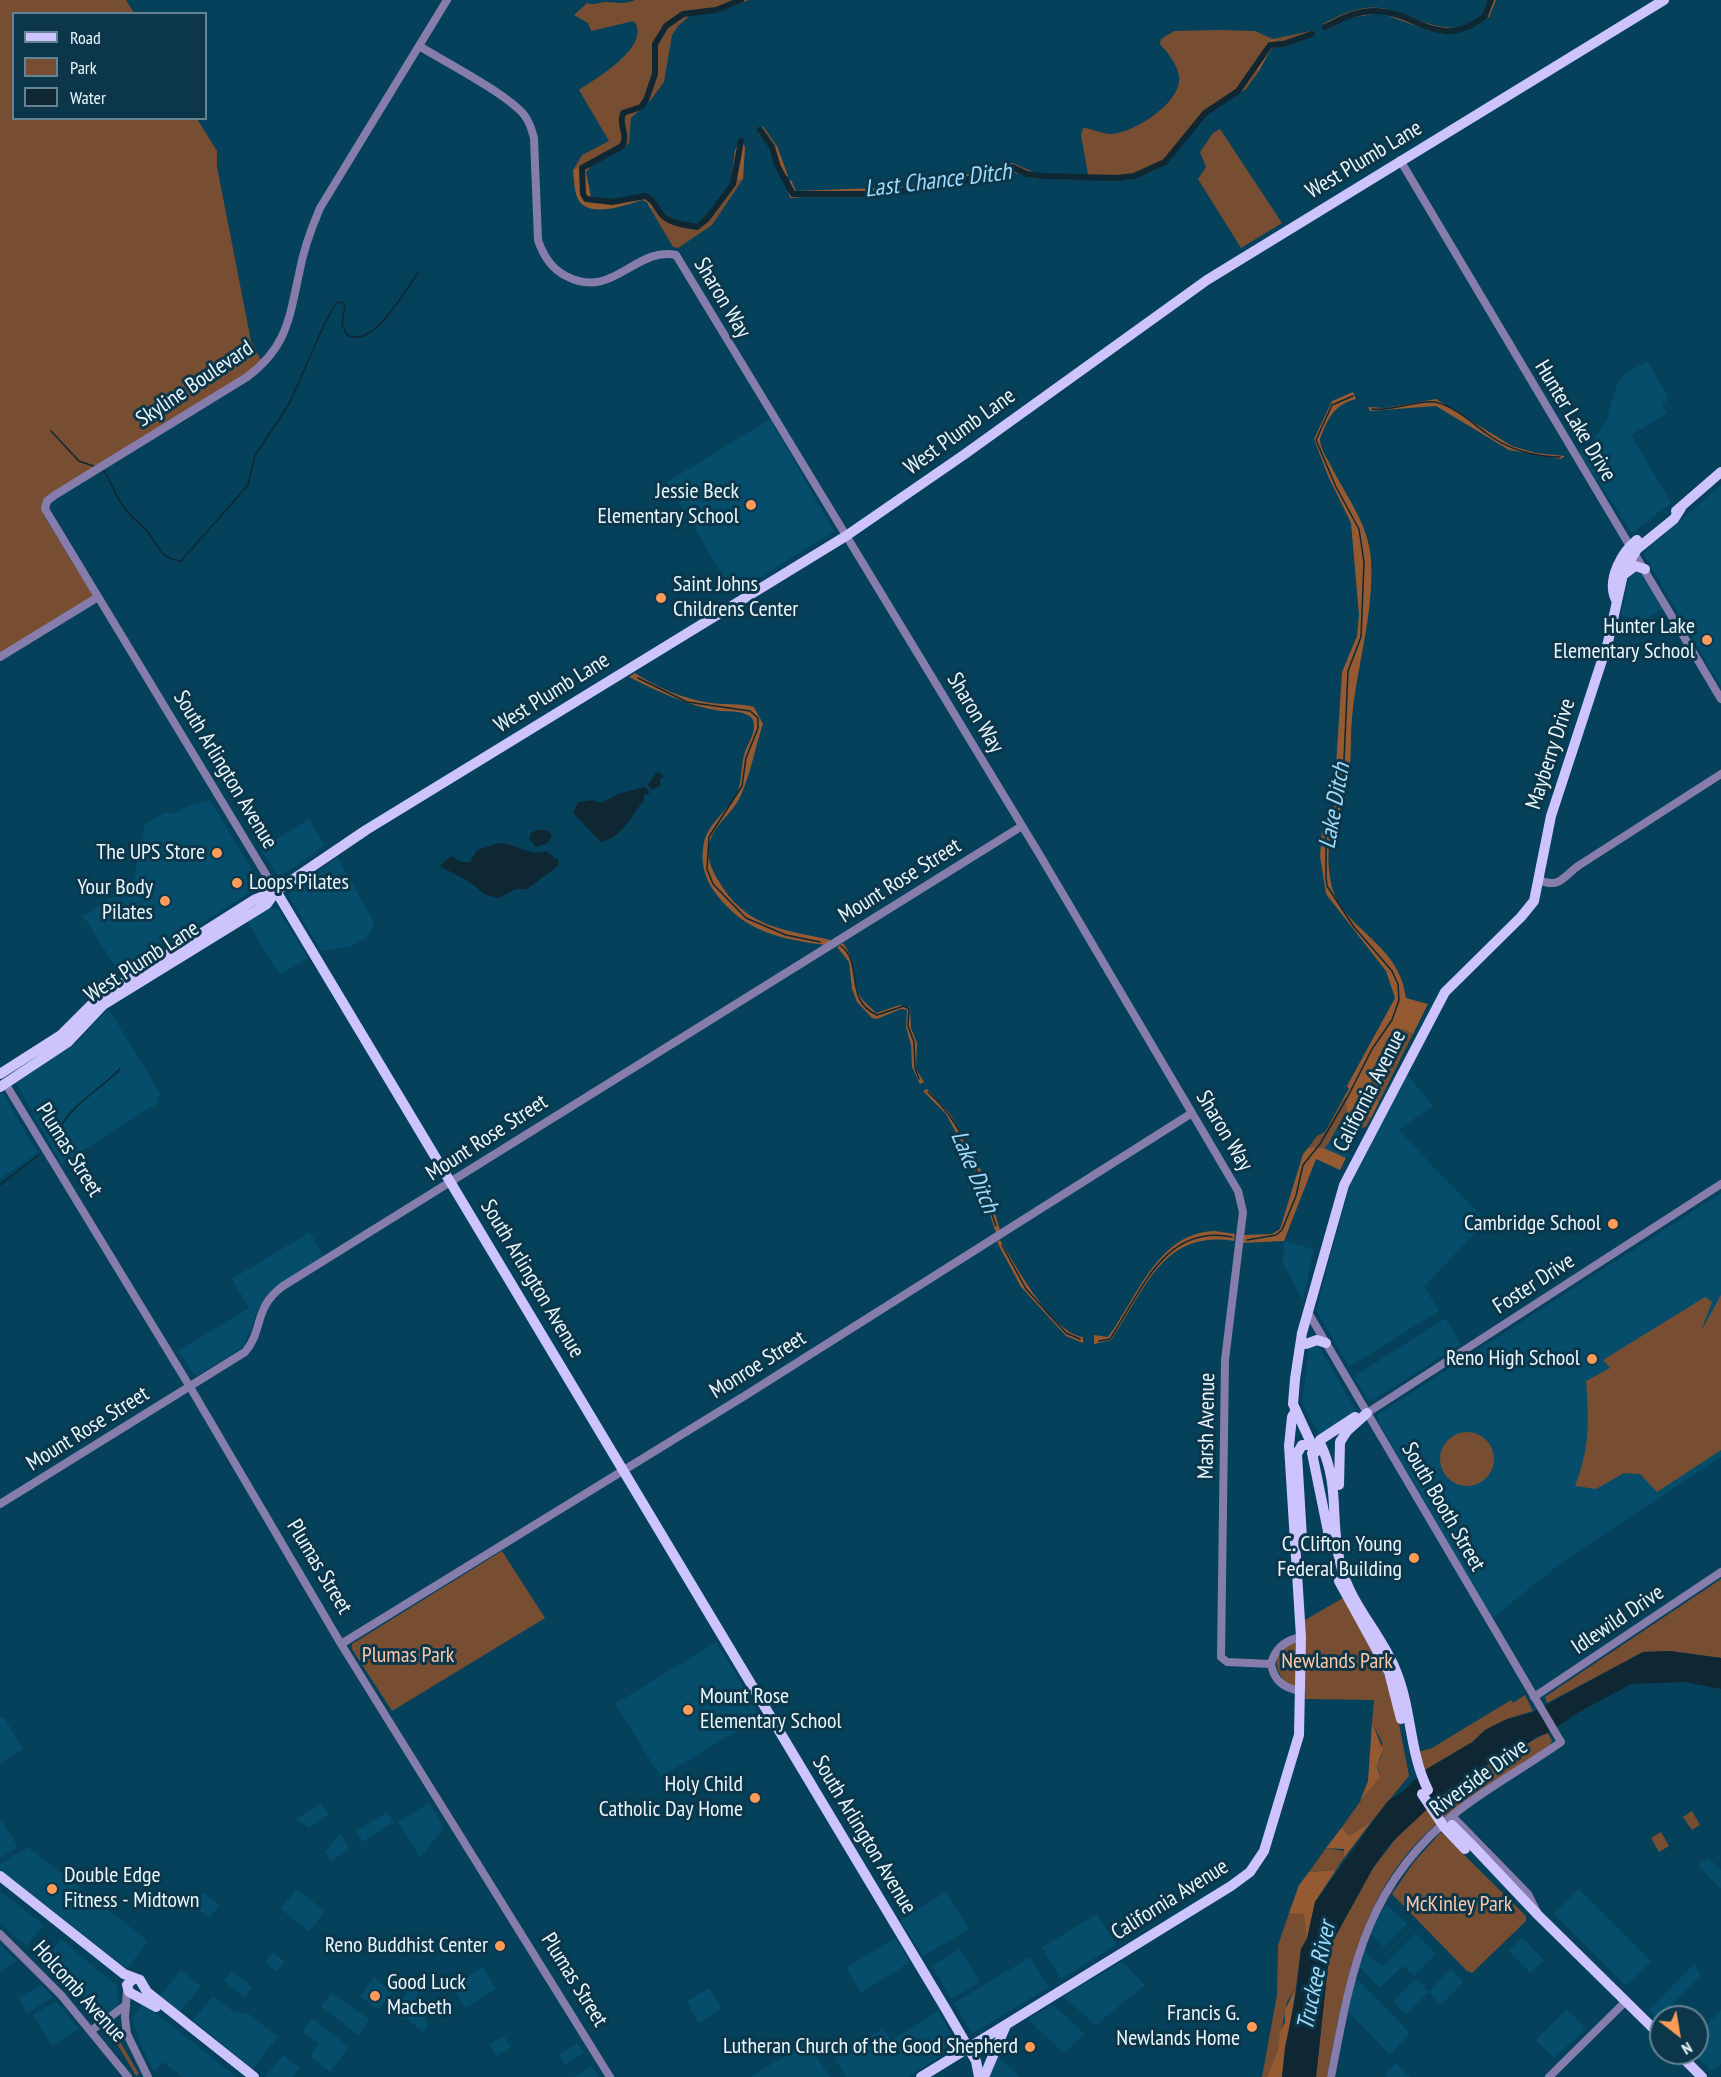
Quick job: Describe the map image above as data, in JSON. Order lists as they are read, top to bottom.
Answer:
{
  "streets": {
    "main road": [
      "West Plumb Lane",
      "Mayberry Drive",
      "South Arlington Avenue",
      "California Avenue"
    ],
    "street": [
      "Sharon Way",
      "Skyline Boulevard",
      "Hunter Lake Drive",
      "Mount Rose Street",
      "Plumas Street",
      "Foster Drive",
      "Monroe Street",
      "Marsh Avenue",
      "South Booth Street",
      "Idlewild Drive",
      "Riverside Drive",
      "Holcomb Avenue"
    ]
  },
  "crossings": [
    ["West Plumb Lane", "Sharon Way"],
    ["West Plumb Lane", "Hunter Lake Drive"],
    ["West Plumb Lane", "South Arlington Avenue"],
    ["West Plumb Lane", "Plumas Street"],
    ["Sharon Way", "Skyline Boulevard"],
    ["Sharon Way", "Mount Rose Street"],
    ["Sharon Way", "Monroe Street"],
    ["Sharon Way", "Marsh Avenue"],
    ["Skyline Boulevard", "South Arlington Avenue"],
    ["Hunter Lake Drive", "Mayberry Drive"],
    ["Mayberry Drive", "California Avenue"],
    ["South Arlington Avenue", "Mount Rose Street"],
    ["South Arlington Avenue", "California Avenue"],
    ["South Arlington Avenue", "Monroe Street"],
    ["Mount Rose Street", "Plumas Street"],
    ["California Avenue", "South Booth Street"],
    ["Plumas Street", "Monroe Street"],
    ["Foster Drive", "South Booth Street"],
    ["South Booth Street", "Idlewild Drive"],
    ["South Booth Street", "Riverside Drive"]
  ],
  "water": ["Last Chance Ditch", "Lake Ditch", "Truckee River"],
  "parks": ["Plumas Park", "Newlands Park", "McKinley Park"],
  "places": [
    "Jessie Beck Elementary School",
    "Saint Johns Childrens Center",
    "Hunter Lake Elementary School",
    "The UPS Store",
    "Loops Pilates",
    "Your Body Pilates",
    "Cambridge School",
    "Reno High School",
    "C. Clifton Young Federal Building",
    "Mount Rose Elementary School",
    "Holy Child Catholic Day Home",
    "Double Edge Fitness - Midtown",
    "Reno Buddhist Center",
    "Good Luck Macbeth",
    "Francis G. Newlands Home",
    "Lutheran Church of the Good Shepherd"
  ],
  "legend": ["Road", "Park", "Water"],
  "north": "bottom right"
}
